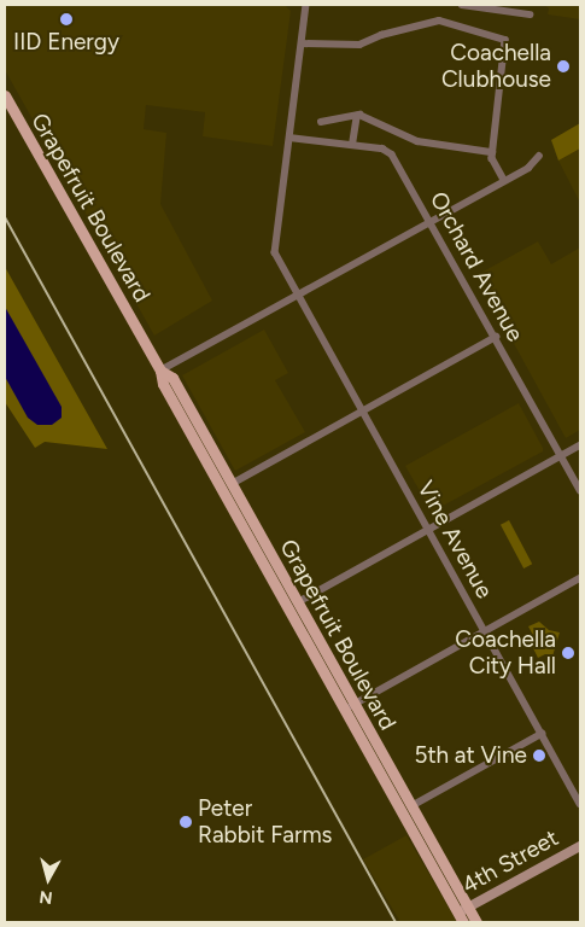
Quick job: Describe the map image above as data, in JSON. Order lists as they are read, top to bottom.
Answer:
{
  "streets": {
    "main road": ["Grapefruit Boulevard"],
    "street": ["Orchard Avenue", "Vine Avenue", "4th Street"]
  },
  "crossings": [
    ["Grapefruit Boulevard", "4th Street"],
    ["Orchard Avenue", "Vine Avenue"]
  ],
  "places": [
    "IID Energy",
    "Coachella Clubhouse",
    "Coachella City Hall",
    "5th at Vine",
    "Peter Rabbit Farms"
  ],
  "north": "bottom"
}
